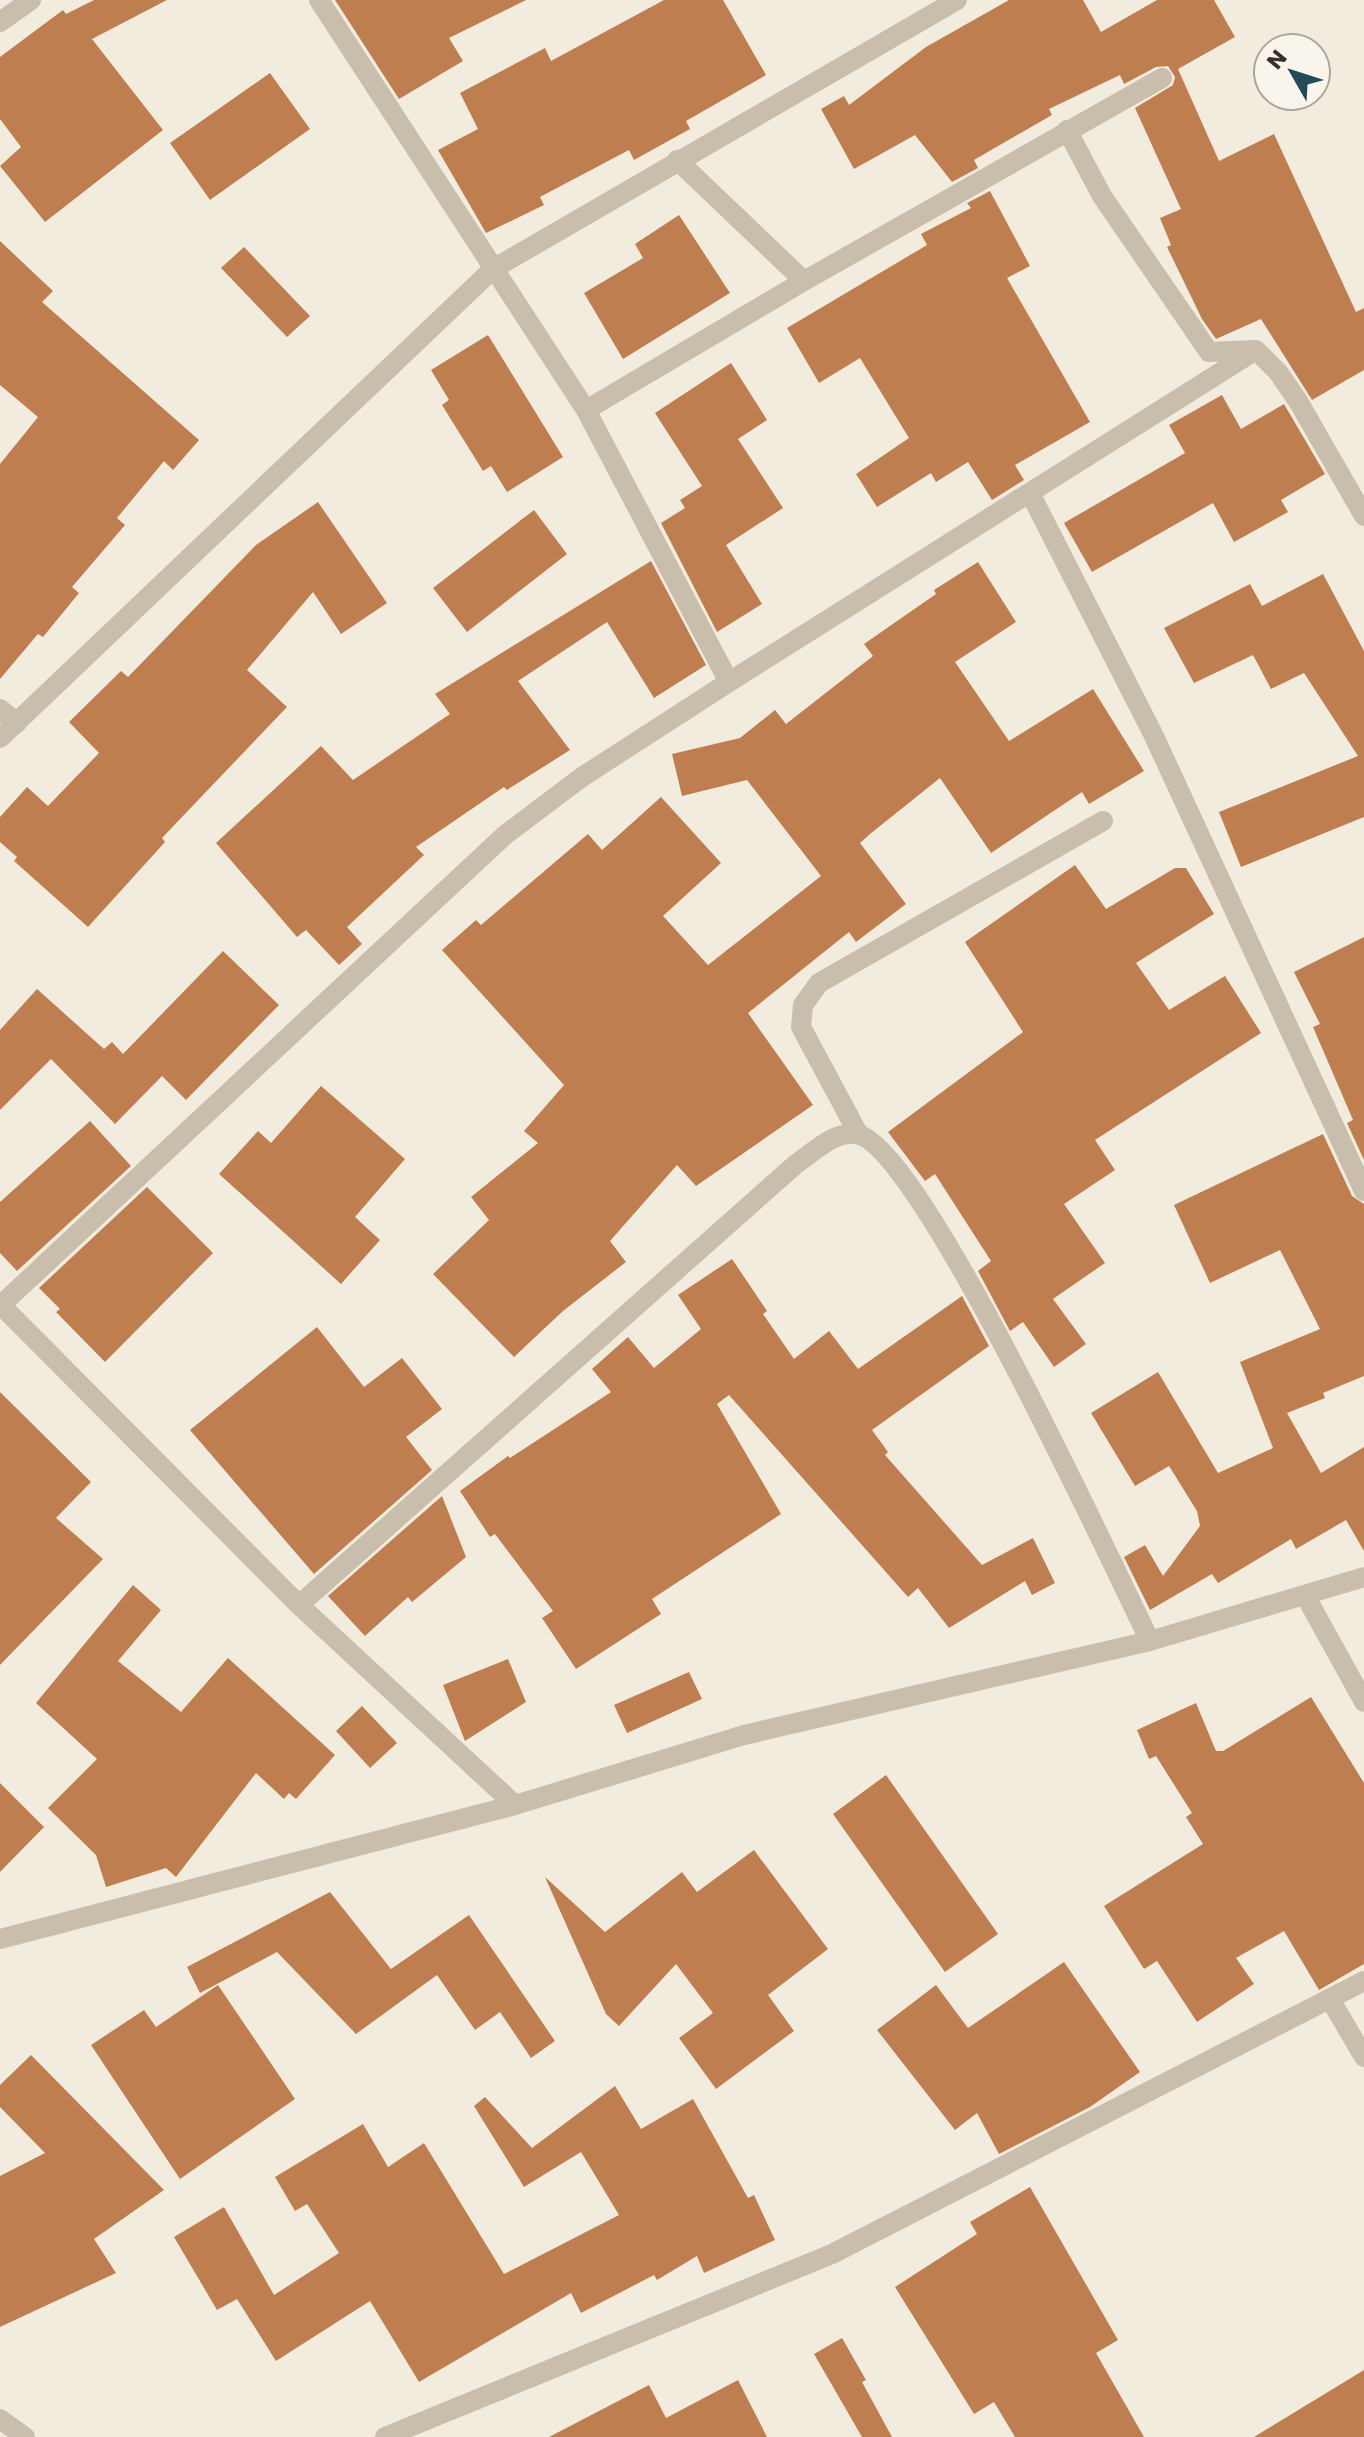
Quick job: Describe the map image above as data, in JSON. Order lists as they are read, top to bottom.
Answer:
{
  "north": "top left"
}
